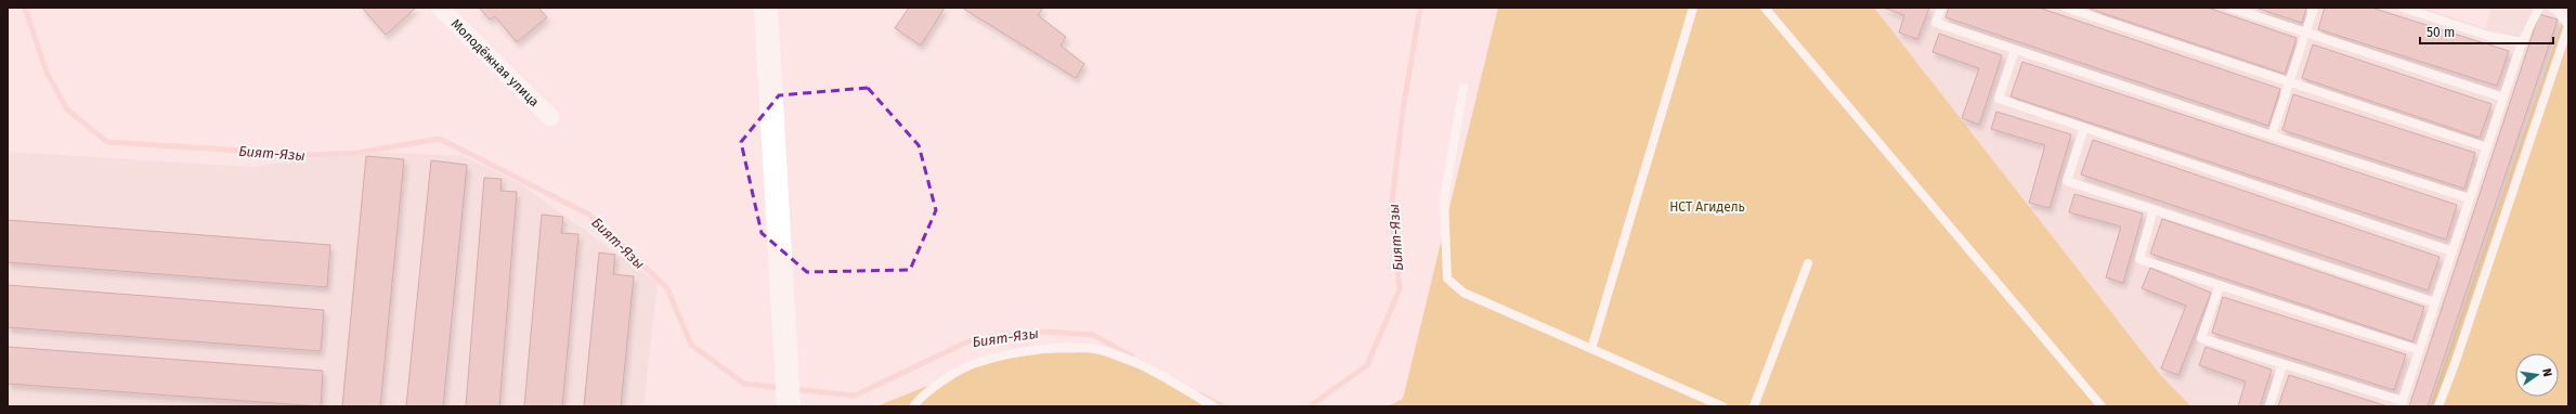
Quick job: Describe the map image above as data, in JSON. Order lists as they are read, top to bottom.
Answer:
{
  "streets": {
    "street": ["Молодёжная улица"]
  },
  "water": ["Бият-Язы"],
  "parks": ["НСТ Агидель"],
  "scale_bar": "50 m",
  "north": "right"
}
